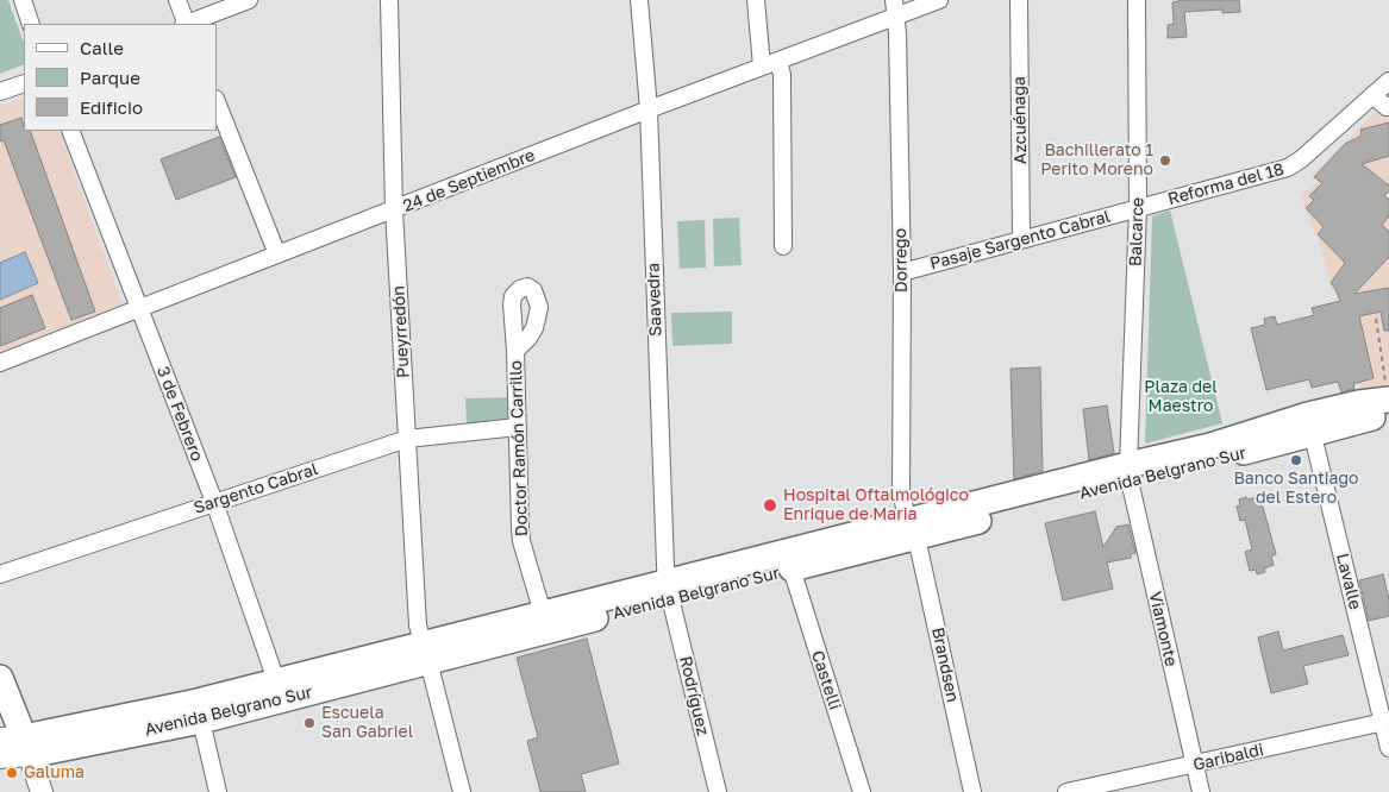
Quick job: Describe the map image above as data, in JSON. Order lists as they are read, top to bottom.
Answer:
{
  "streets": {
    "highway": ["Avenida Belgrano Sur"],
    "street": [
      "Azcuénaga",
      "24 de Septiembre",
      "Reforma del 18",
      "Balcarce",
      "Pasaje Sargento Cabral",
      "Dorrego",
      "Saavedra",
      "Pueyrredón",
      "3 de Febrero",
      "Doctor Ramón Carrillo",
      "Sargento Cabral",
      "Lavalle",
      "Viamonte",
      "Brandsen",
      "Castelli",
      "Rodríguez",
      "Garibaldi"
    ]
  },
  "crossings": [
    ["Azcuénaga", "Pasaje Sargento Cabral"],
    ["24 de Septiembre", "Dorrego"],
    ["24 de Septiembre", "Saavedra"],
    ["24 de Septiembre", "Pueyrredón"],
    ["24 de Septiembre", "3 de Febrero"],
    ["Reforma del 18", "Balcarce"],
    ["Reforma del 18", "Pasaje Sargento Cabral"],
    ["Balcarce", "Pasaje Sargento Cabral"],
    ["Balcarce", "Avenida Belgrano Sur"],
    ["Balcarce", "Viamonte"],
    ["Pasaje Sargento Cabral", "Dorrego"],
    ["Dorrego", "Avenida Belgrano Sur"],
    ["Dorrego", "Brandsen"],
    ["Saavedra", "Avenida Belgrano Sur"],
    ["Saavedra", "Rodríguez"],
    ["Pueyrredón", "Avenida Belgrano Sur"],
    ["Pueyrredón", "Sargento Cabral"],
    ["3 de Febrero", "Avenida Belgrano Sur"],
    ["3 de Febrero", "Sargento Cabral"],
    ["Doctor Ramón Carrillo", "Avenida Belgrano Sur"],
    ["Doctor Ramón Carrillo", "Sargento Cabral"],
    ["Avenida Belgrano Sur", "Lavalle"],
    ["Avenida Belgrano Sur", "Viamonte"],
    ["Avenida Belgrano Sur", "Brandsen"],
    ["Avenida Belgrano Sur", "Castelli"],
    ["Avenida Belgrano Sur", "Rodríguez"],
    ["Lavalle", "Garibaldi"],
    ["Viamonte", "Garibaldi"]
  ],
  "parks": ["Plaza del Maestro"],
  "places": [
    "Bachillerato 1 Perito Moreno",
    "Banco Santiago del Estero",
    "Hospital Oftalmológico Enrique de Maria",
    "Escuela San Gabriel",
    "Galuma"
  ],
  "legend": ["Calle", "Parque", "Edificio"]
}
